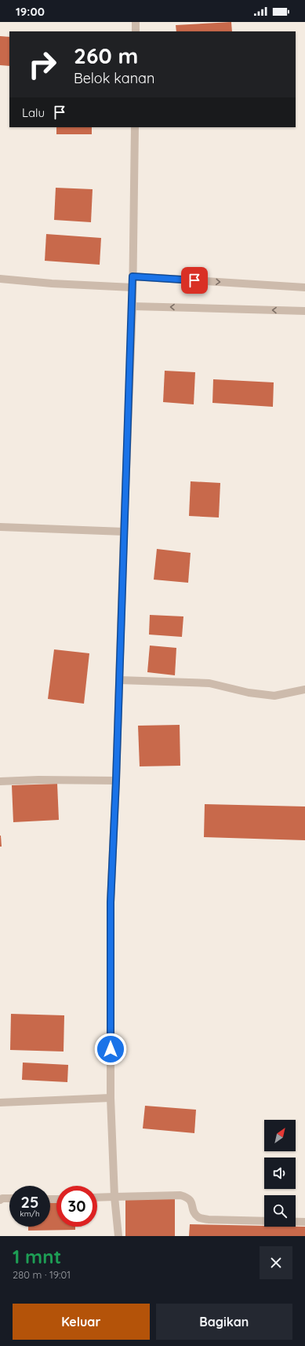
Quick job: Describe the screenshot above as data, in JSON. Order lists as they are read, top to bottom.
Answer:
{
  "north": "top right",
  "page": {
    "status": "19:00",
    "turn": ["260 m", "Belok kanan"],
    "then": "Lalu",
    "speed": "25 km/h",
    "limit": "30",
    "heading": ["1 mnt", "280 m · 19:01"],
    "buttons": ["Keluar", "Bagikan"]
  }
}
